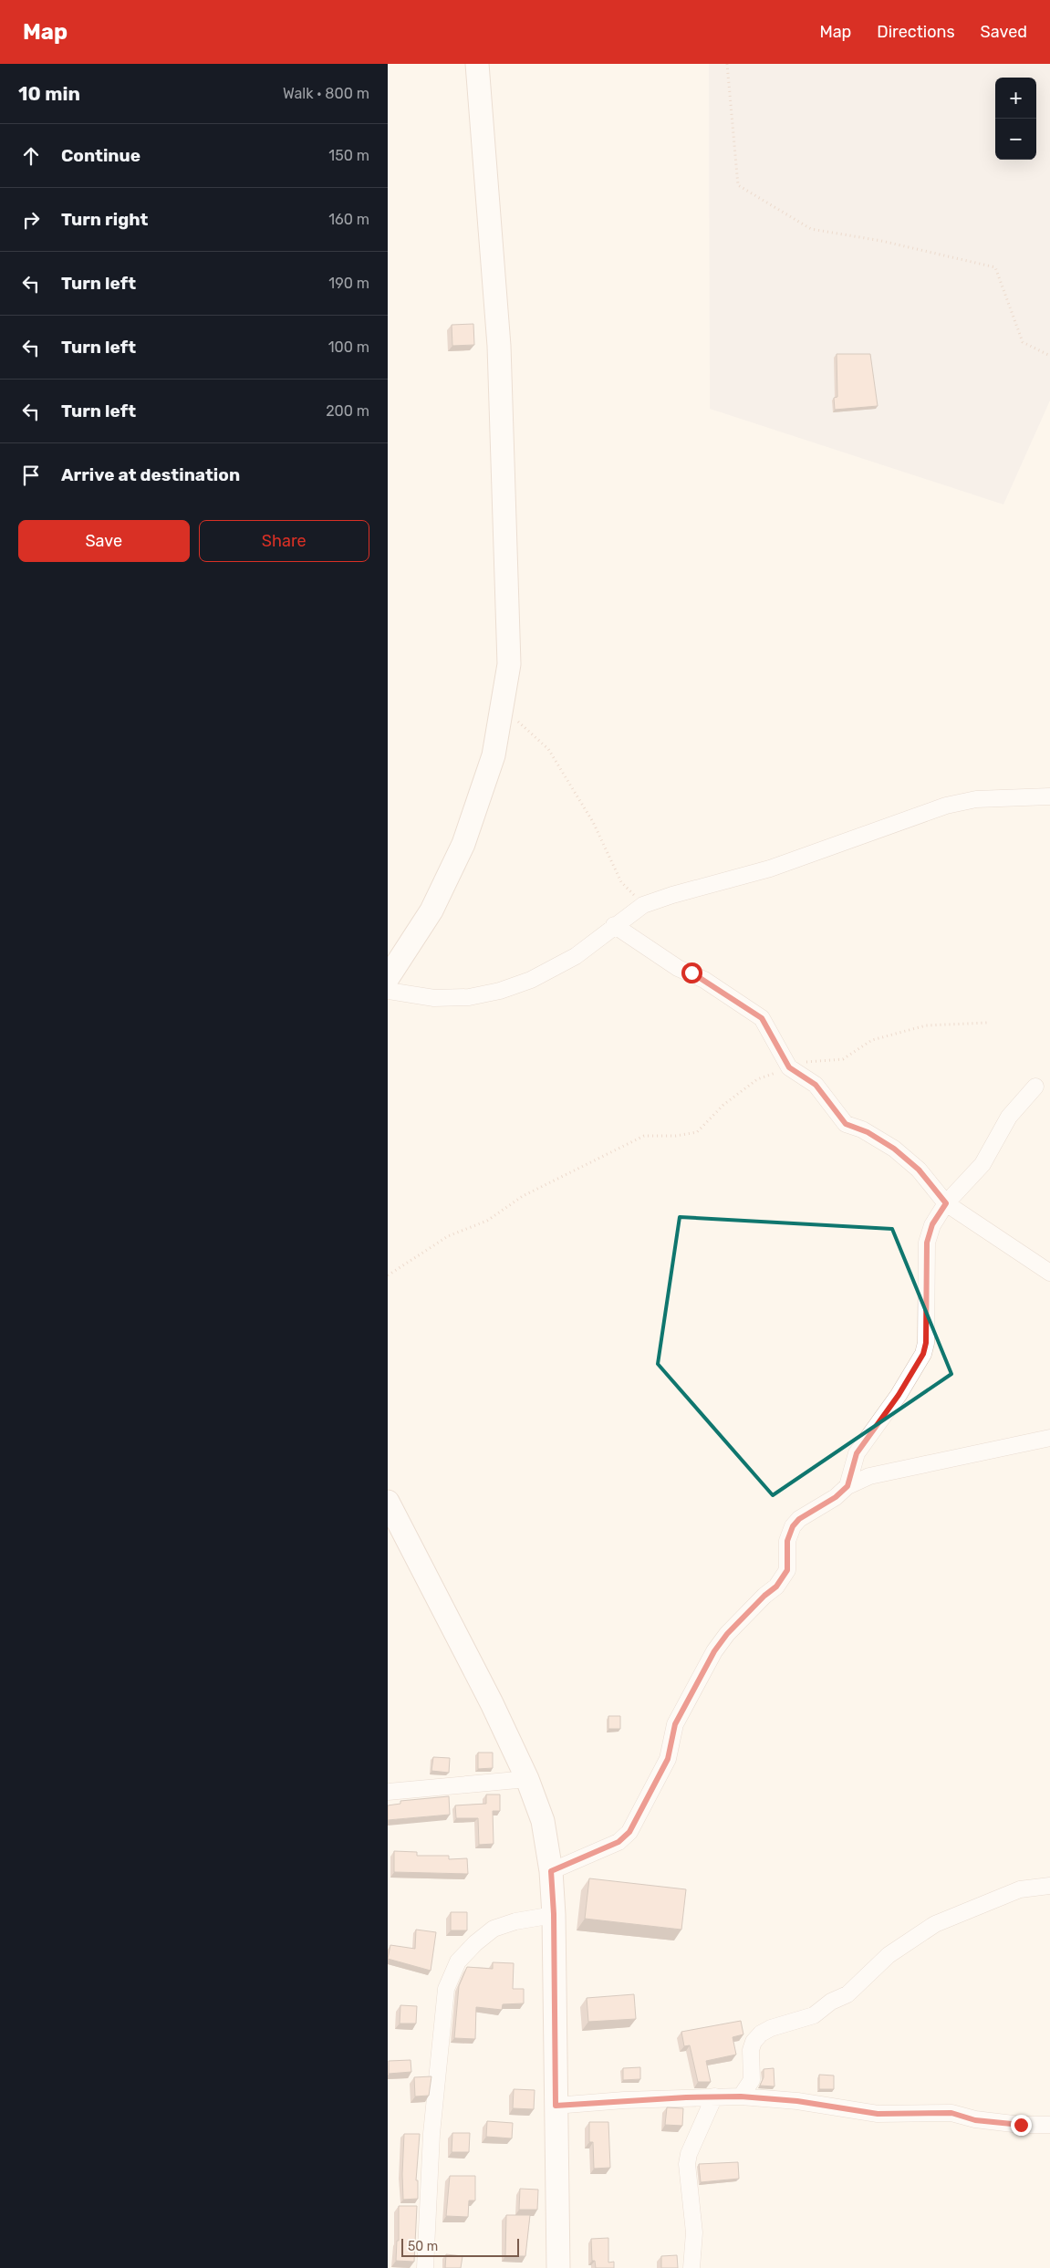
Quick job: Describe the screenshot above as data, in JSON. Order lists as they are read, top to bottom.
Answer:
{
  "scale_bar": "50 m",
  "page": {
    "header": "Map",
    "nav": ["Map", "Directions", "Saved"],
    "heading": ["10 min", "Walk · 800 m"],
    "map_buttons": ["+", "−"],
    "list": [
      ["Continue", "150 m"],
      ["Turn right", "160 m"],
      ["Turn left", "190 m"],
      ["Turn left", "100 m"],
      ["Turn left", "200 m"],
      "Arrive at destination"
    ],
    "buttons": ["Save", "Share"],
    "scale": "50 m"
  }
}
